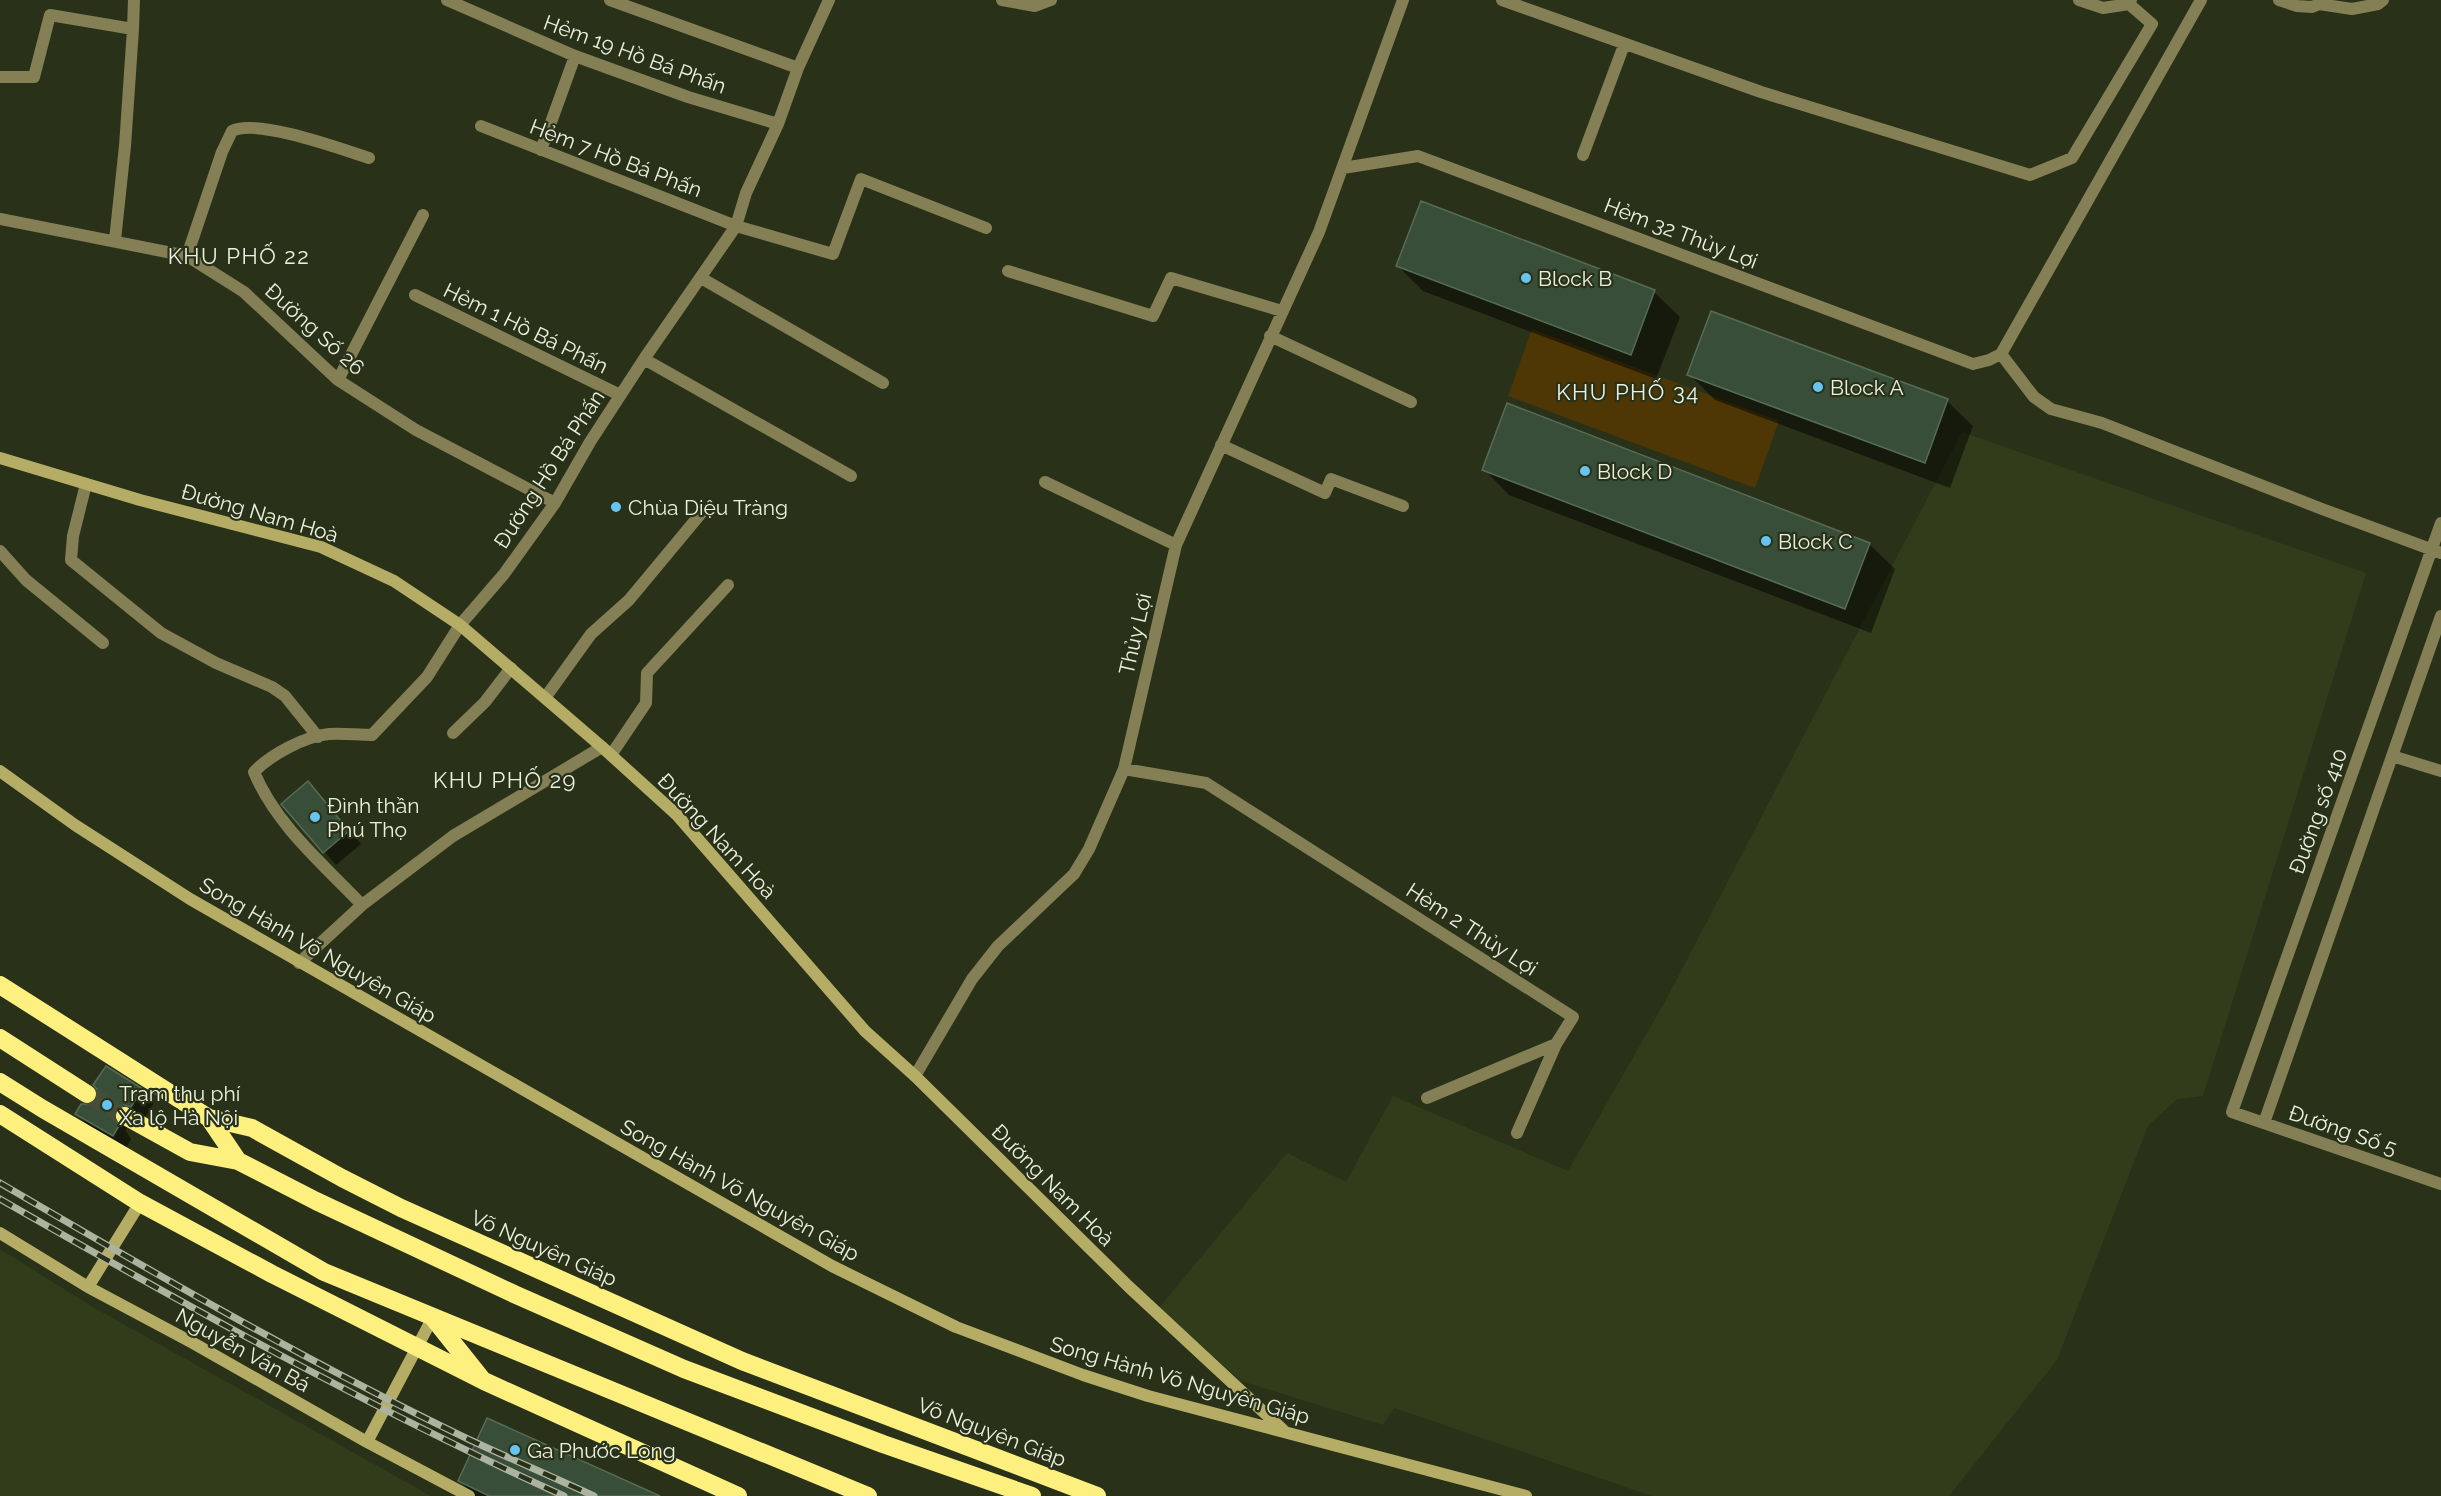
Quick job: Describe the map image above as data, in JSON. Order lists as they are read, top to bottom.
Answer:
{
  "streets": {
    "highway": ["Võ Nguyên Giáp"],
    "main road": ["Đường Nam Hoà", "Song Hành Võ Nguyên Giáp", "Nguyễn Văn Bá"],
    "street": [
      "Hẻm 19 Hồ Bá Phấn",
      "Hẻm 7 Hồ Bá Phấn",
      "Hẻm 32 Thủy Lợi",
      "Hẻm 1 Hồ Bá Phấn",
      "Đường Số 26",
      "Đường Hồ Bá Phấn",
      "Thủy Lợi",
      "Đường số 410",
      "Hẻm 2 Thủy Lợi",
      "Đường Số 5"
    ]
  },
  "crossings": [
    ["Hẻm 19 Hồ Bá Phấn", "Đường Hồ Bá Phấn"],
    ["Hẻm 7 Hồ Bá Phấn", "Đường Hồ Bá Phấn"],
    ["Hẻm 32 Thủy Lợi", "Thủy Lợi"],
    ["Hẻm 1 Hồ Bá Phấn", "Đường Hồ Bá Phấn"],
    ["Đường Số 26", "Đường Hồ Bá Phấn"],
    ["Đường Hồ Bá Phấn", "Đường Nam Hoà"],
    ["Đường Nam Hoà", "Thủy Lợi"],
    ["Đường Nam Hoà", "Song Hành Võ Nguyên Giáp"],
    ["Thủy Lợi", "Hẻm 2 Thủy Lợi"],
    ["Đường số 410", "Đường Số 5"]
  ],
  "districts": ["KHU PHỐ 22", "KHU PHỐ 34", "KHU PHỐ 29"],
  "places": [
    "Block B",
    "Block A",
    "Block D",
    "Chùa Diệu Tràng",
    "Block C",
    "Đình thần Phú Thọ",
    "Trạm thu phí Xa lộ Hà Nội",
    "Ga Phước Long"
  ]
}
